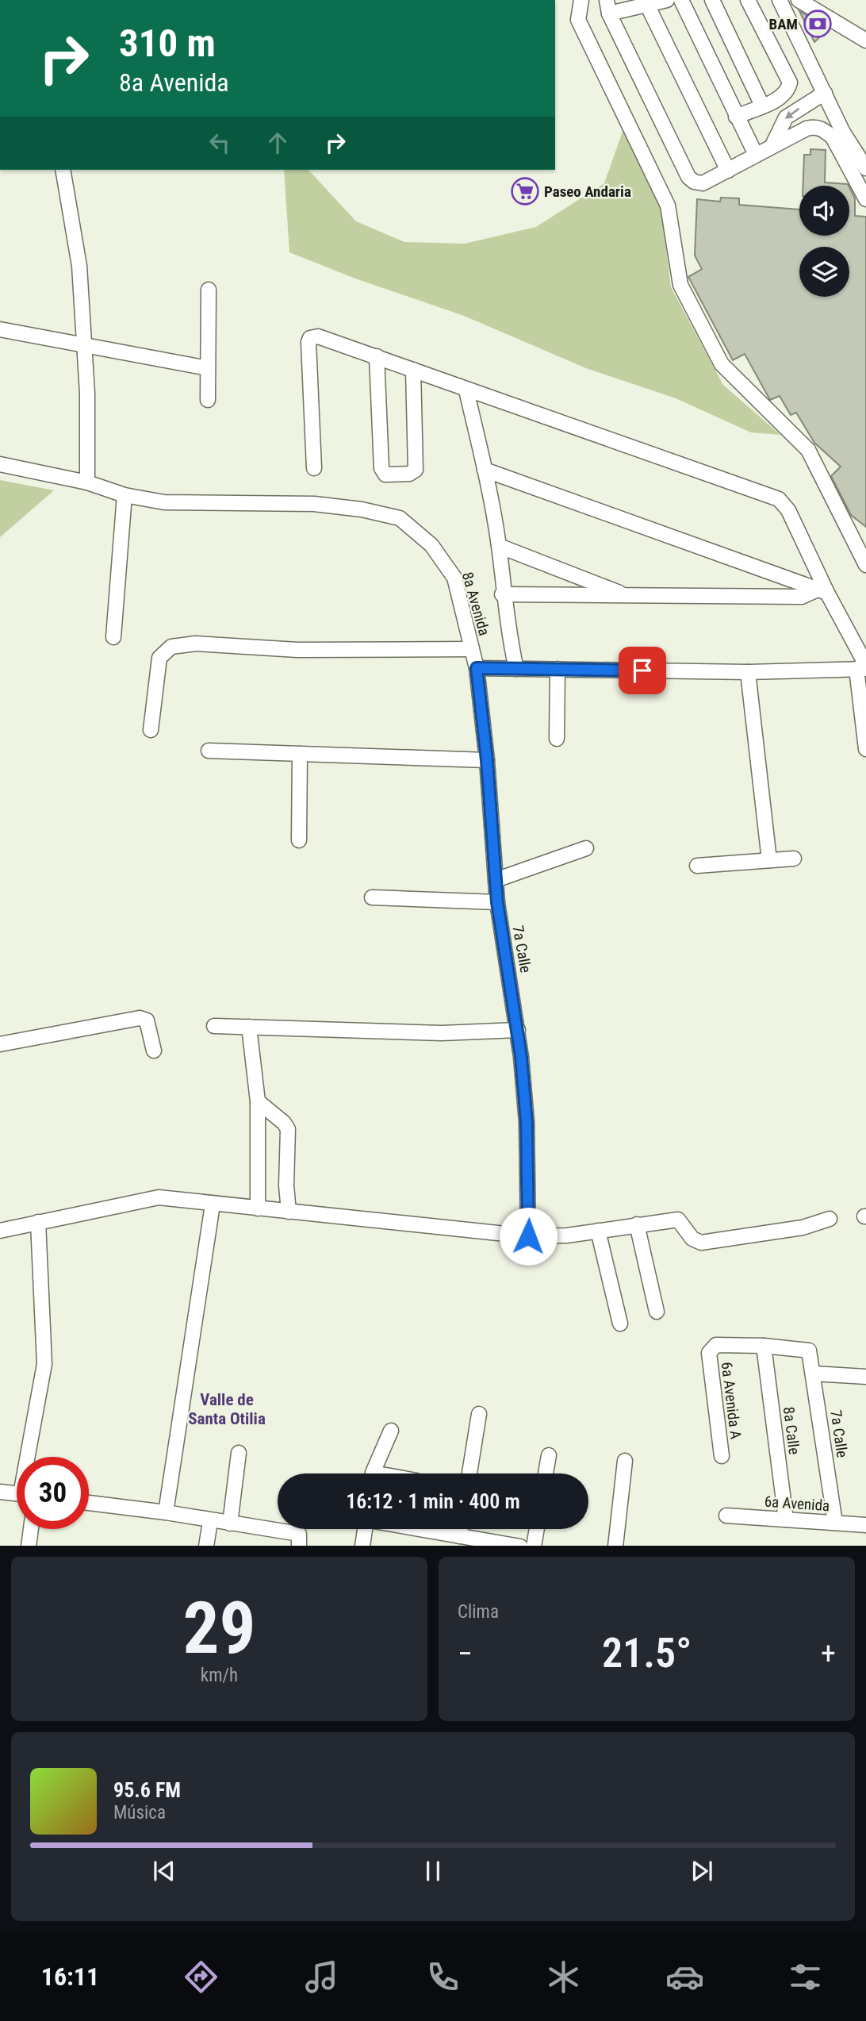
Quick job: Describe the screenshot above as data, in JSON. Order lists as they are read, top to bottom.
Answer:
{
  "streets": {
    "street": [
      "8a Avenida",
      "7a Calle",
      "6a Avenida A",
      "8a Calle",
      "6a Avenida"
    ]
  },
  "crossings": [
    ["8a Avenida", "7a Calle"],
    ["7a Calle", "6a Avenida A"],
    ["7a Calle", "6a Avenida"],
    ["6a Avenida A", "8a Calle"],
    ["8a Calle", "6a Avenida"]
  ],
  "districts": ["Valle de Santa Otilia"],
  "places": {
    "bank": ["BAM"],
    "supermarket": ["Paseo Andaria"]
  },
  "page": {
    "turn": ["310 m", "8a Avenida"],
    "limit": "30",
    "trip": "16:12 · 1 min · 400 m",
    "tile": [
      ["29", "km/h"],
      "Clima"
    ],
    "heat": ["−", "21.5°", "+"],
    "song": ["95.6 FM", "Música"],
    "tabs": "16:11"
  }
}
